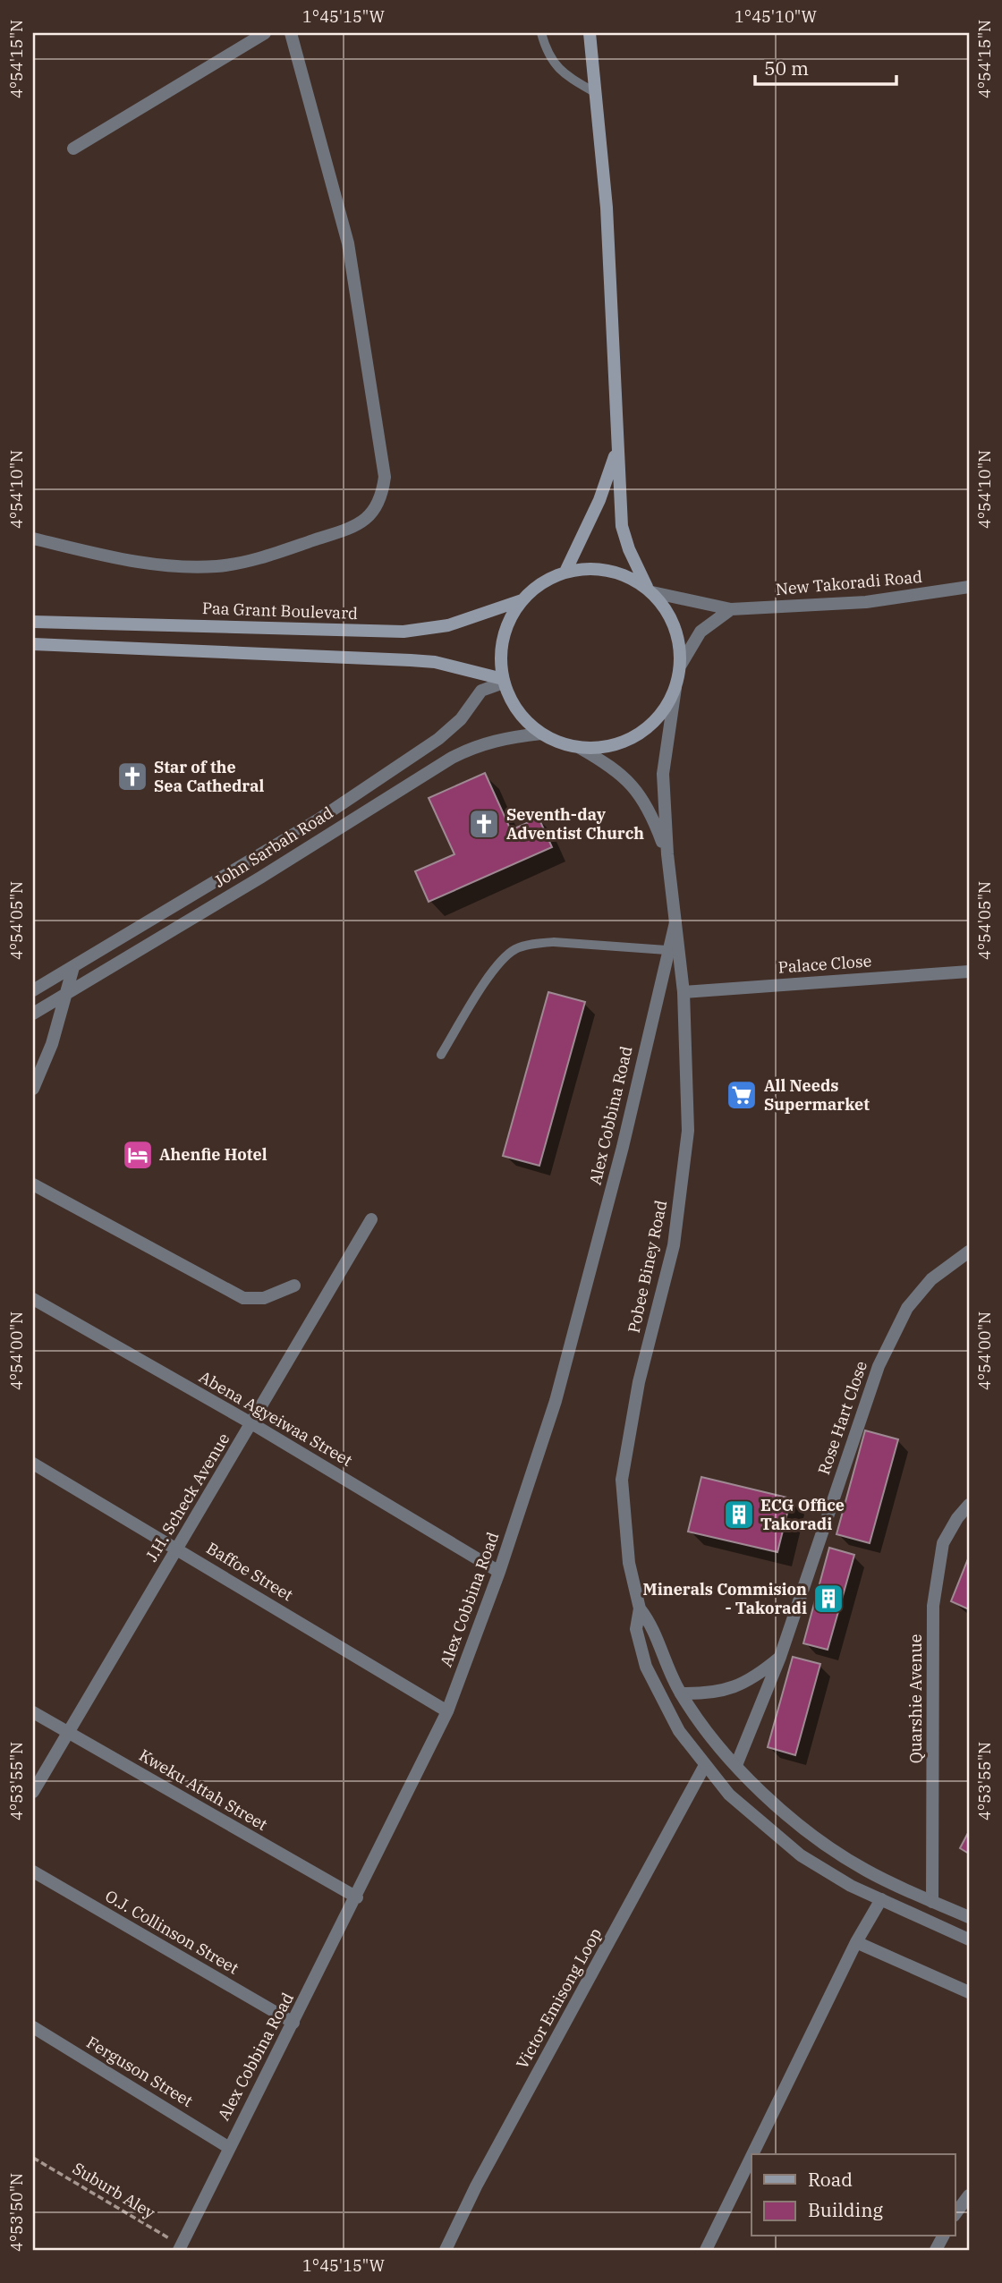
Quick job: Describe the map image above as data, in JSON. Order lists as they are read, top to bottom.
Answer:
{
  "streets": {
    "main road": ["Paa Grant Boulevard"],
    "street": [
      "New Takoradi Road",
      "John Sarbah Road",
      "Palace Close",
      "Alex Cobbina Road",
      "Pobee Biney Road",
      "Rose Hart Close",
      "Abena Agyeiwaa Street",
      "J.H. Scheck Avenue",
      "Baffoe Street",
      "Quarshie Avenue",
      "Kweku Attah Street",
      "O.J. Collinson Street",
      "Victor Emisong Loop",
      "Ferguson Street"
    ],
    "path": ["Suburb Aley"]
  },
  "crossings": [
    ["New Takoradi Road", "Paa Grant Boulevard"],
    ["New Takoradi Road", "John Sarbah Road"],
    ["Paa Grant Boulevard", "John Sarbah Road"],
    ["Palace Close", "Pobee Biney Road"],
    ["Alex Cobbina Road", "Pobee Biney Road"],
    ["Alex Cobbina Road", "Abena Agyeiwaa Street"],
    ["Alex Cobbina Road", "Baffoe Street"],
    ["Alex Cobbina Road", "Kweku Attah Street"],
    ["Alex Cobbina Road", "O.J. Collinson Street"],
    ["Alex Cobbina Road", "Ferguson Street"],
    ["Alex Cobbina Road", "Suburb Aley"],
    ["Pobee Biney Road", "Rose Hart Close"],
    ["Pobee Biney Road", "Quarshie Avenue"],
    ["Pobee Biney Road", "Victor Emisong Loop"],
    ["Abena Agyeiwaa Street", "J.H. Scheck Avenue"],
    ["J.H. Scheck Avenue", "Baffoe Street"],
    ["J.H. Scheck Avenue", "Kweku Attah Street"]
  ],
  "places": {
    "church": ["Star of the Sea Cathedral", "Seventh-day Adventist Church"],
    "supermarket": ["All Needs Supermarket"],
    "hotel": ["Ahenfie Hotel"],
    "building": ["ECG Office Takoradi", "Minerals Commision - Takoradi"]
  },
  "legend": ["Road", "Building"],
  "scale_bar": "50 m",
  "coordinates": [
    "1°45'15\"W",
    "1°45'10\"W",
    "4°54'15\"N",
    "4°54'10\"N",
    "4°54'05\"N",
    "4°54'00\"N",
    "4°53'55\"N",
    "4°53'50\"N"
  ]
}
